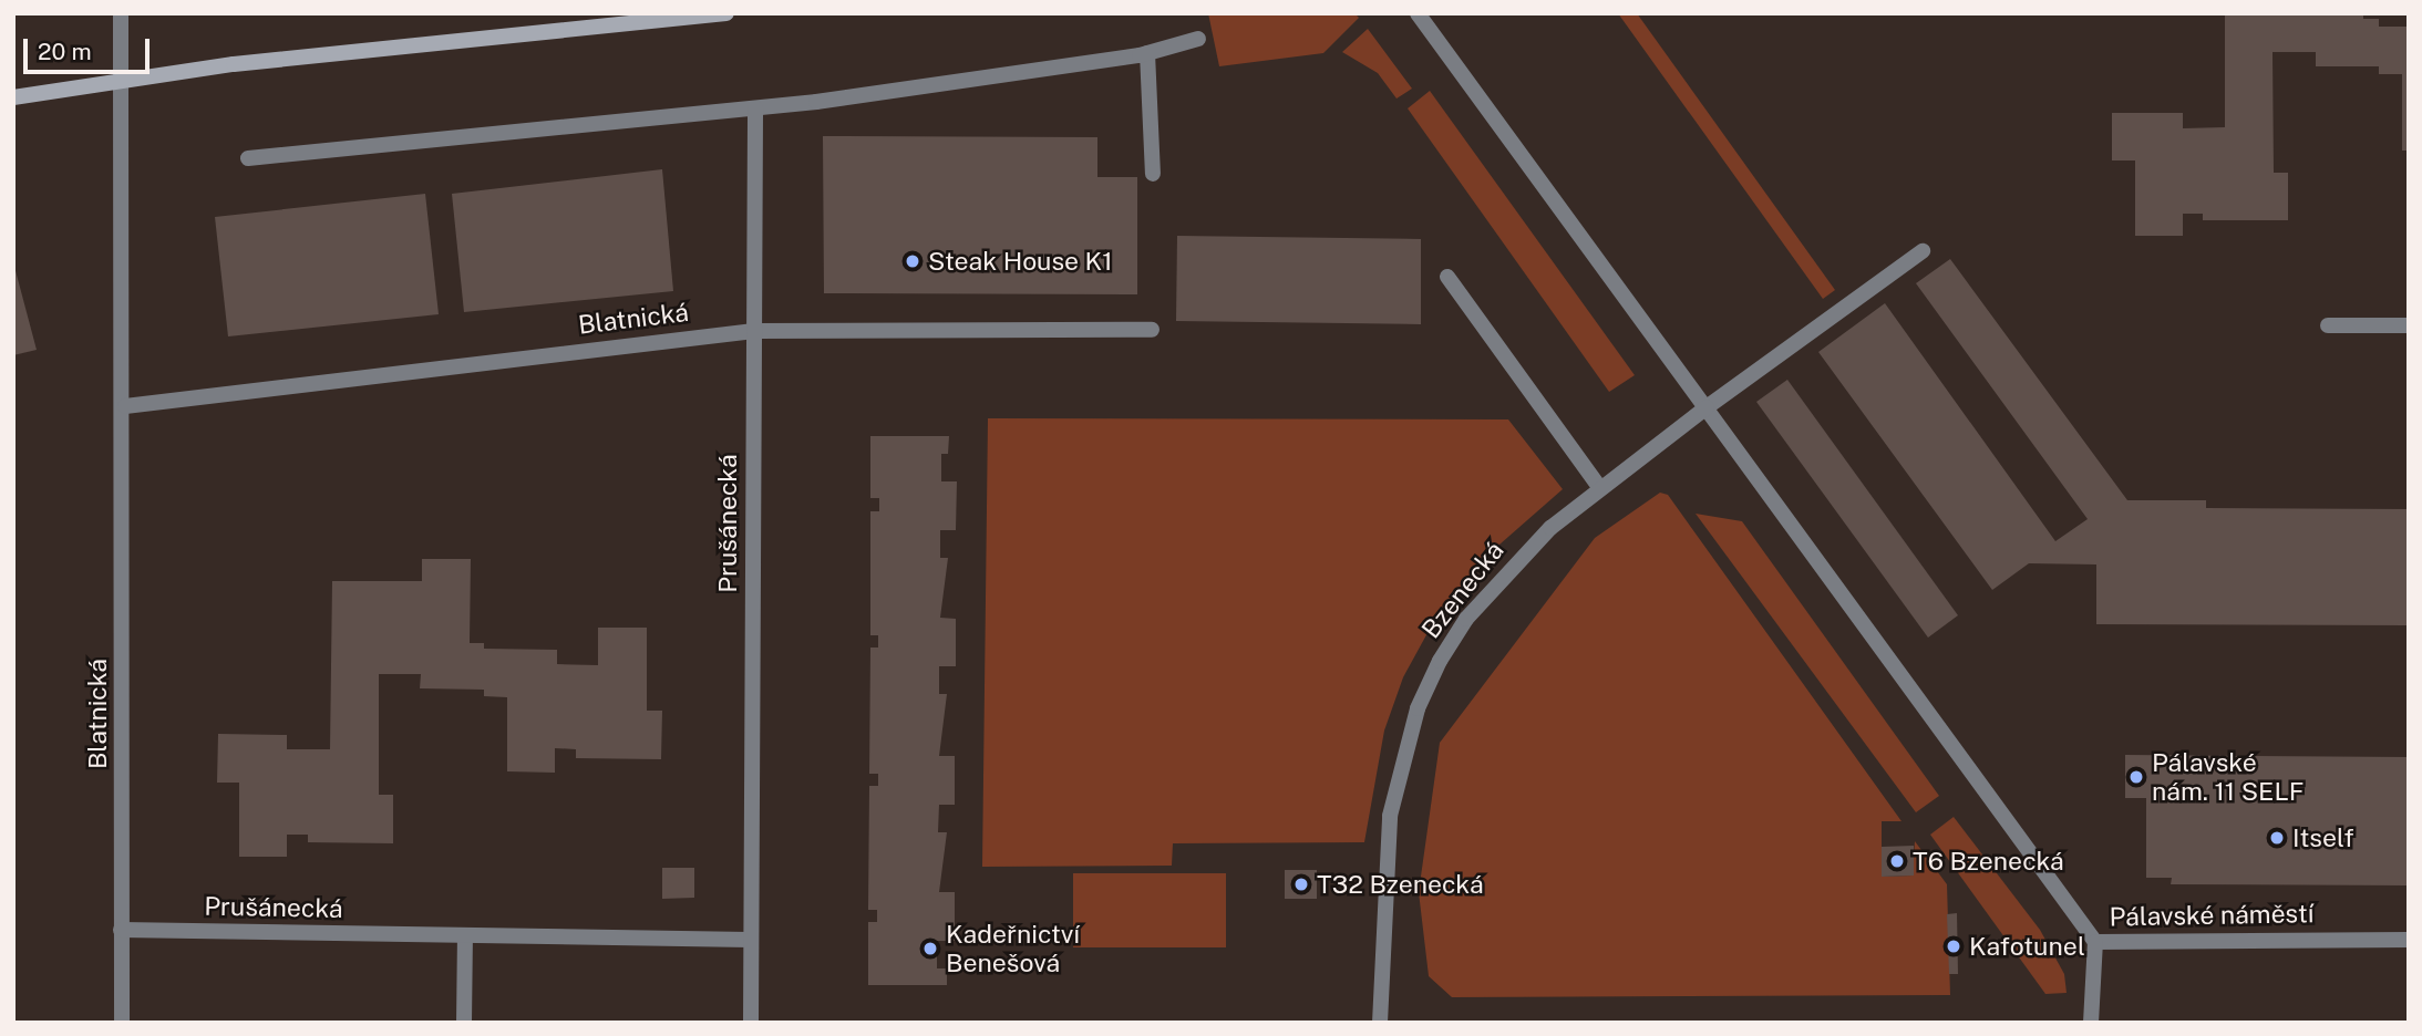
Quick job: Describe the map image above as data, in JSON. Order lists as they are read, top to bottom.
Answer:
{
  "streets": {
    "street": [
      "Blatnická",
      "Prušánecká",
      "Bzenecká",
      "Pálavské náměstí"
    ]
  },
  "crossings": [
    ["Blatnická", "Prušánecká"]
  ],
  "places": [
    "Steak House K1",
    "Pálavské nám. 11 SELF",
    "Itself",
    "T6 Bzenecká",
    "T32 Bzenecká",
    "Kafotunel",
    "Kadeřnictví Benešová"
  ],
  "scale_bar": "20 m"
}
